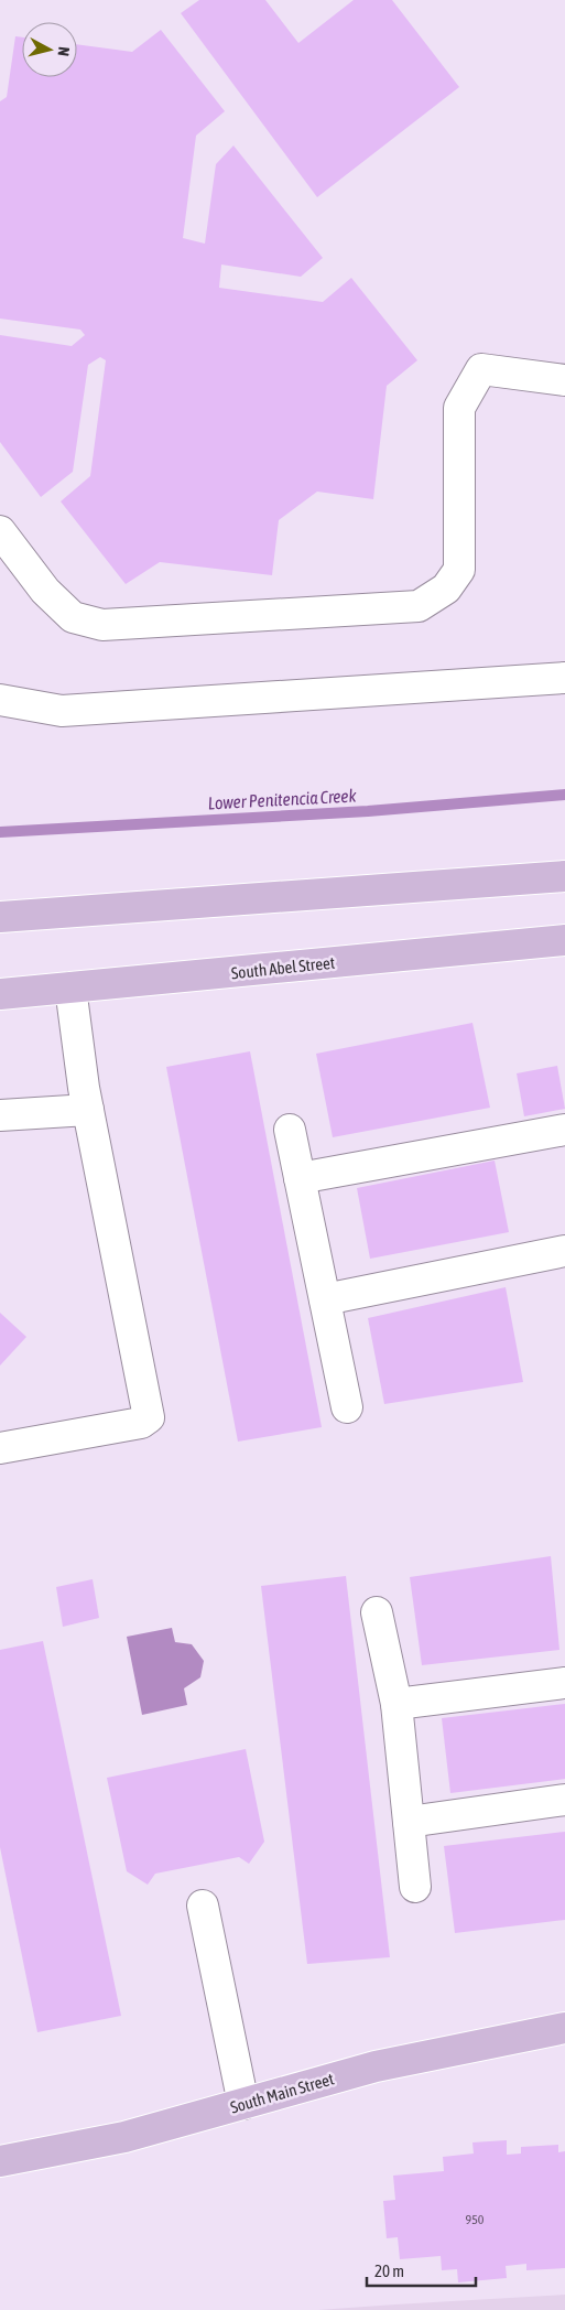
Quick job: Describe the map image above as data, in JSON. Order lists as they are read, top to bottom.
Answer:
{
  "streets": {
    "main road": ["South Abel Street", "South Main Street"]
  },
  "water": ["Lower Penitencia Creek"],
  "house_numbers": ["950"],
  "scale_bar": "20 m",
  "north": "right"
}
